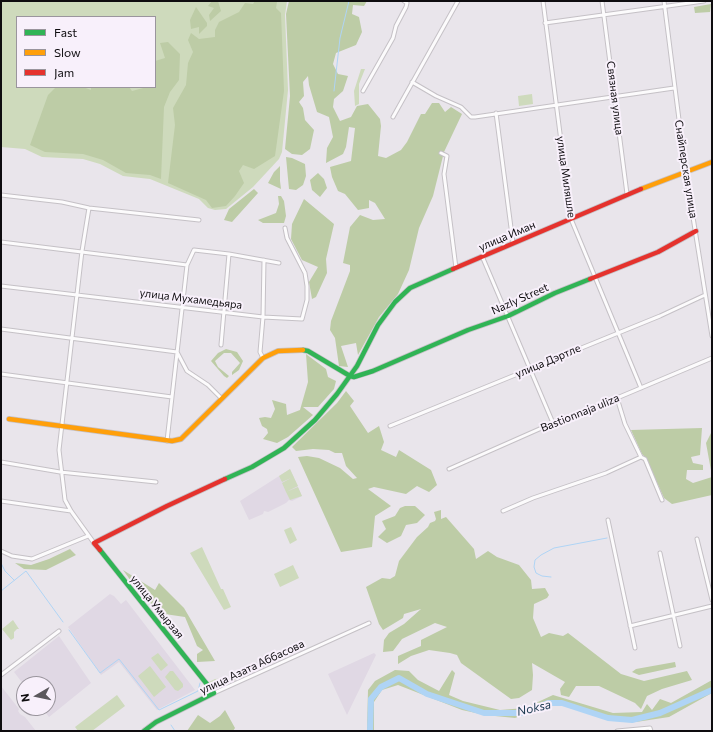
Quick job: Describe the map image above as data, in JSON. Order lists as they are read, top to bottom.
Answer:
{
  "streets": {
    "street": [
      "Связная улица",
      "Снайперская улица",
      "улица Миляшле",
      "улица Иман",
      "улица Мухамедьяра",
      "Nazly Street",
      "улица Дэртле",
      "Bastionnaja uliza",
      "улица Умырзая",
      "улица Азата Аббасова"
    ]
  },
  "crossings": [
    ["Связная улица", "улица Иман"],
    ["Снайперская улица", "улица Иман"],
    ["Снайперская улица", "Nazly Street"],
    ["Снайперская улица", "улица Дэртле"],
    ["улица Миляшле", "улица Иман"],
    ["улица Миляшле", "Nazly Street"],
    ["улица Миляшле", "улица Дэртле"],
    ["улица Миляшле", "Bastionnaja uliza"],
    ["улица Иман", "Nazly Street"],
    ["улица Иман", "улица Умырзая"],
    ["улица Умырзая", "улица Азата Аббасова"]
  ],
  "water": ["Noksa"],
  "legend": ["Fast", "Slow", "Jam"],
  "north": "left"
}
